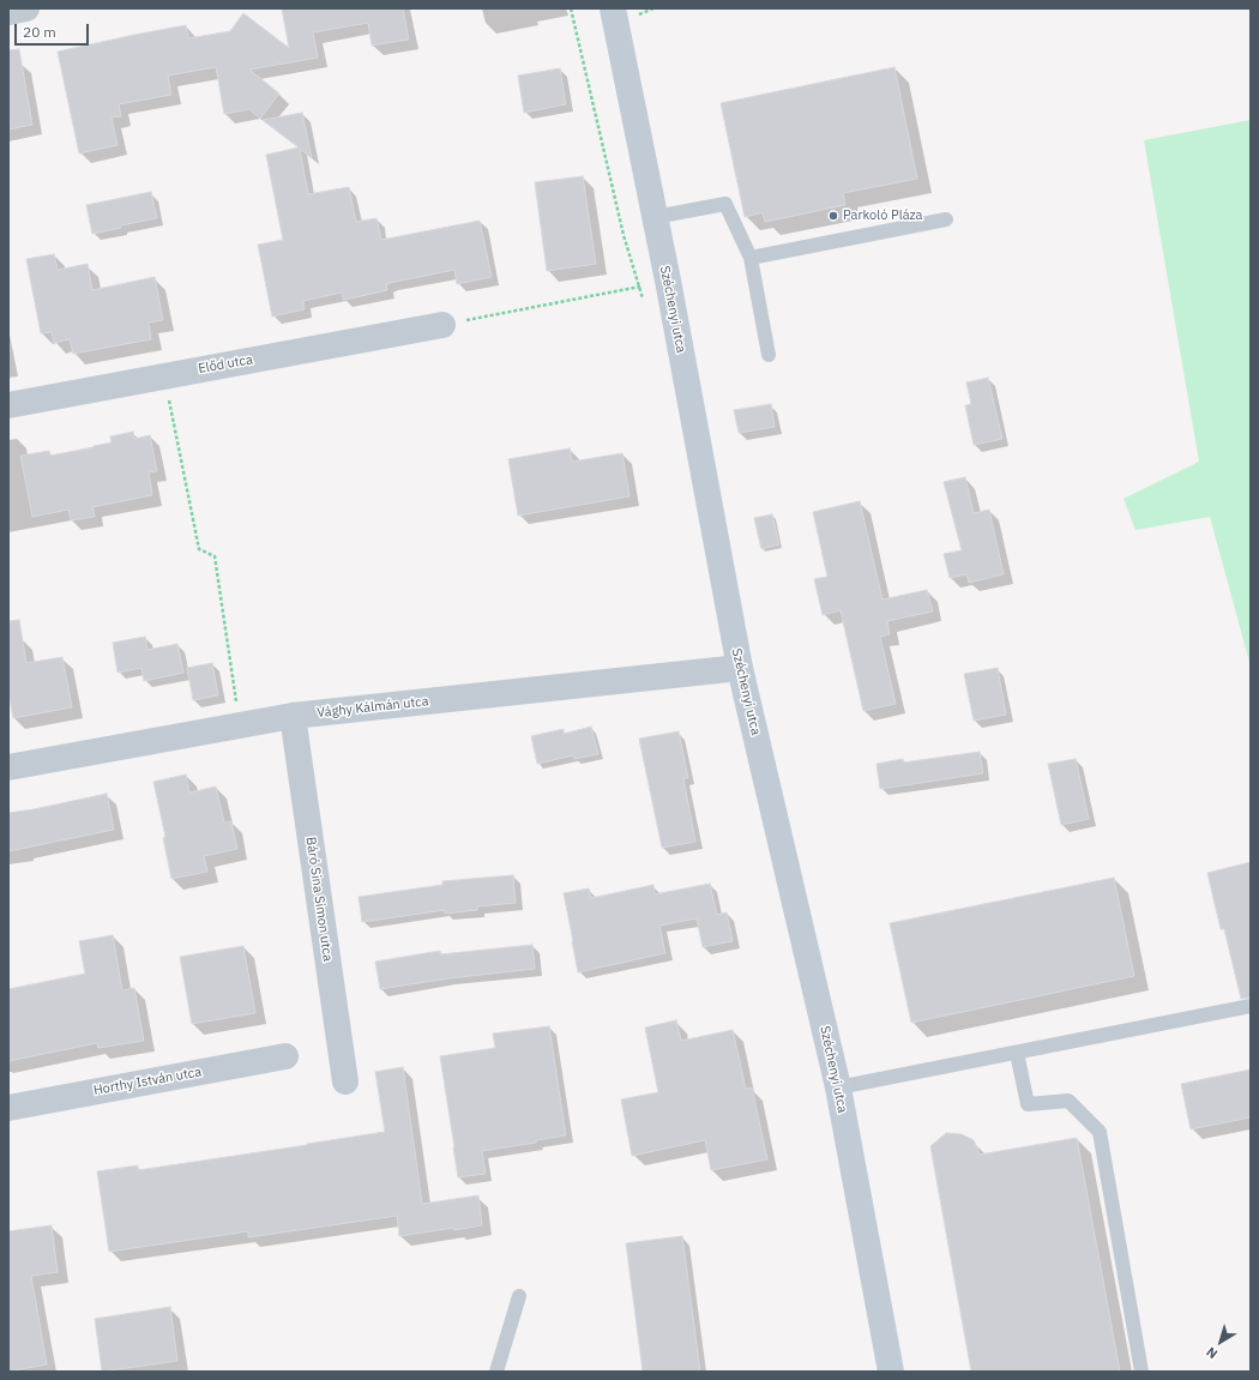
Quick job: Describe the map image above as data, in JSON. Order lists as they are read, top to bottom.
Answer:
{
  "streets": {
    "street": [
      "Széchenyi utca",
      "Előd utca",
      "Vághy Kálmán utca",
      "Báró Sina Simon utca",
      "Horthy István utca"
    ]
  },
  "crossings": [
    ["Széchenyi utca", "Vághy Kálmán utca"],
    ["Vághy Kálmán utca", "Báró Sina Simon utca"]
  ],
  "places": ["Parkoló Pláza"],
  "scale_bar": "20 m",
  "north": "bottom left"
}
